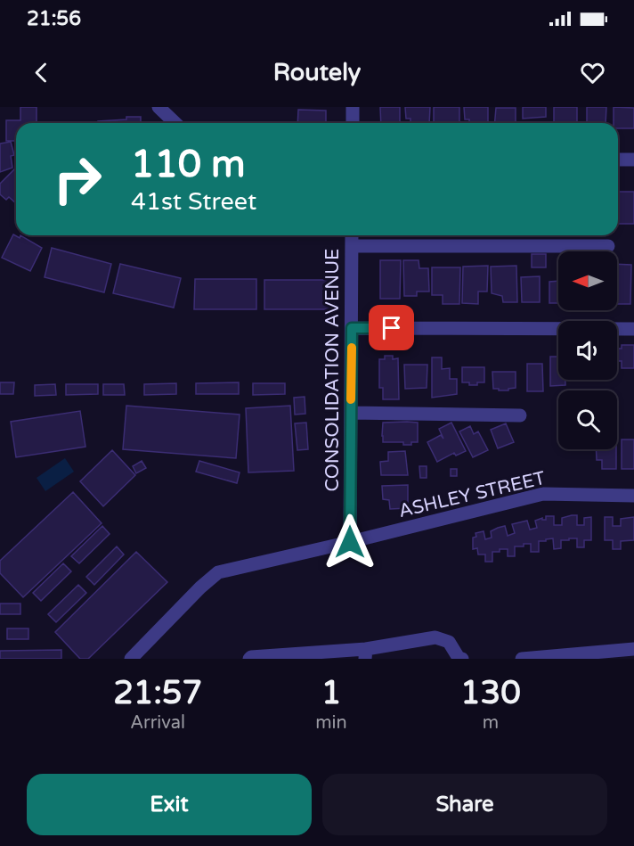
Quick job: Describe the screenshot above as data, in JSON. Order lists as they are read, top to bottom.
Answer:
{
  "streets": {
    "street": ["CONSOLIDATION AVENUE", "ASHLEY STREET"]
  },
  "crossings": [
    ["CONSOLIDATION AVENUE", "ASHLEY STREET"]
  ],
  "north": "left",
  "page": {
    "status": "21:56",
    "header": "Routely",
    "turn": ["110 m", "41st Street"],
    "eta": [
      "21:57",
      "Arrival",
      "1",
      "min",
      "130",
      "m"
    ],
    "buttons": ["Exit", "Share"]
  }
}
